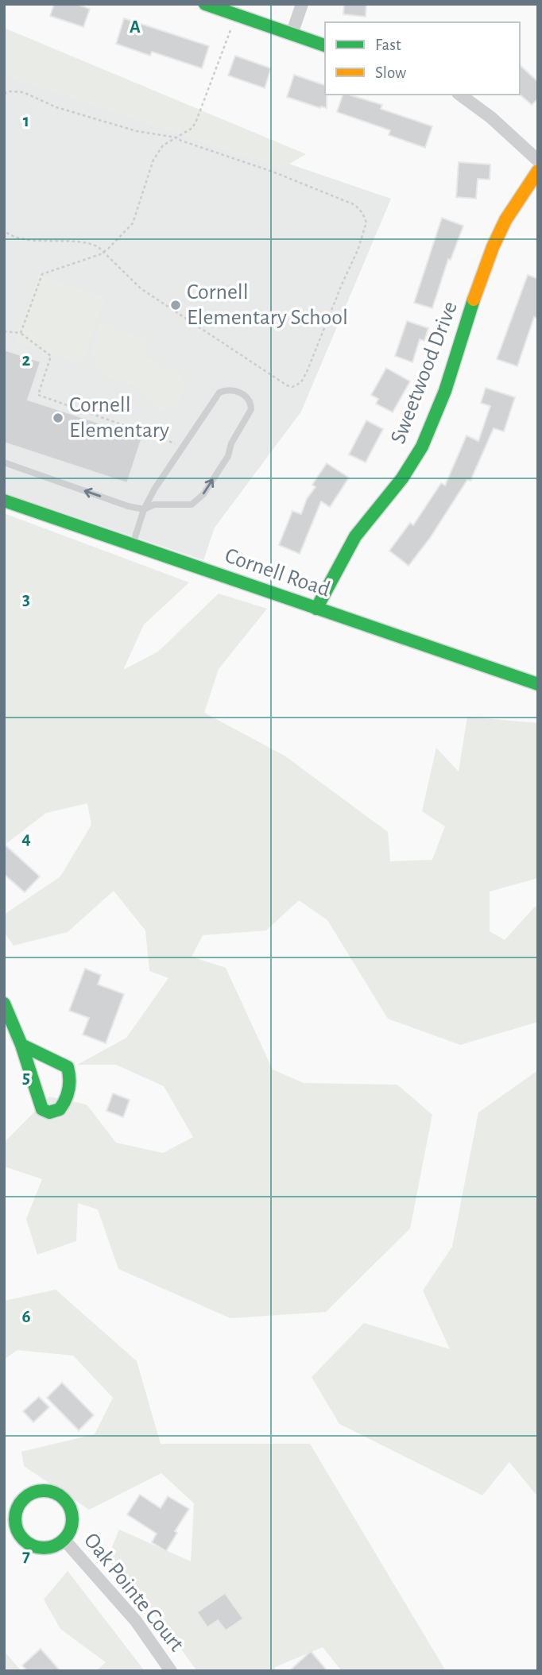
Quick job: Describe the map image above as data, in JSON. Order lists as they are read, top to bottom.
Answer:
{
  "streets": {
    "street": ["Sweetwood Drive", "Cornell Road", "Oak Pointe Court"]
  },
  "crossings": [
    ["Sweetwood Drive", "Cornell Road"]
  ],
  "places": ["Cornell Elementary School", "Cornell Elementary"],
  "legend": ["Fast", "Slow"],
  "grid": {
    "columns": ["A"],
    "rows": [
      "1",
      "2",
      "3",
      "4",
      "5",
      "6",
      "7"
    ]
  }
}
